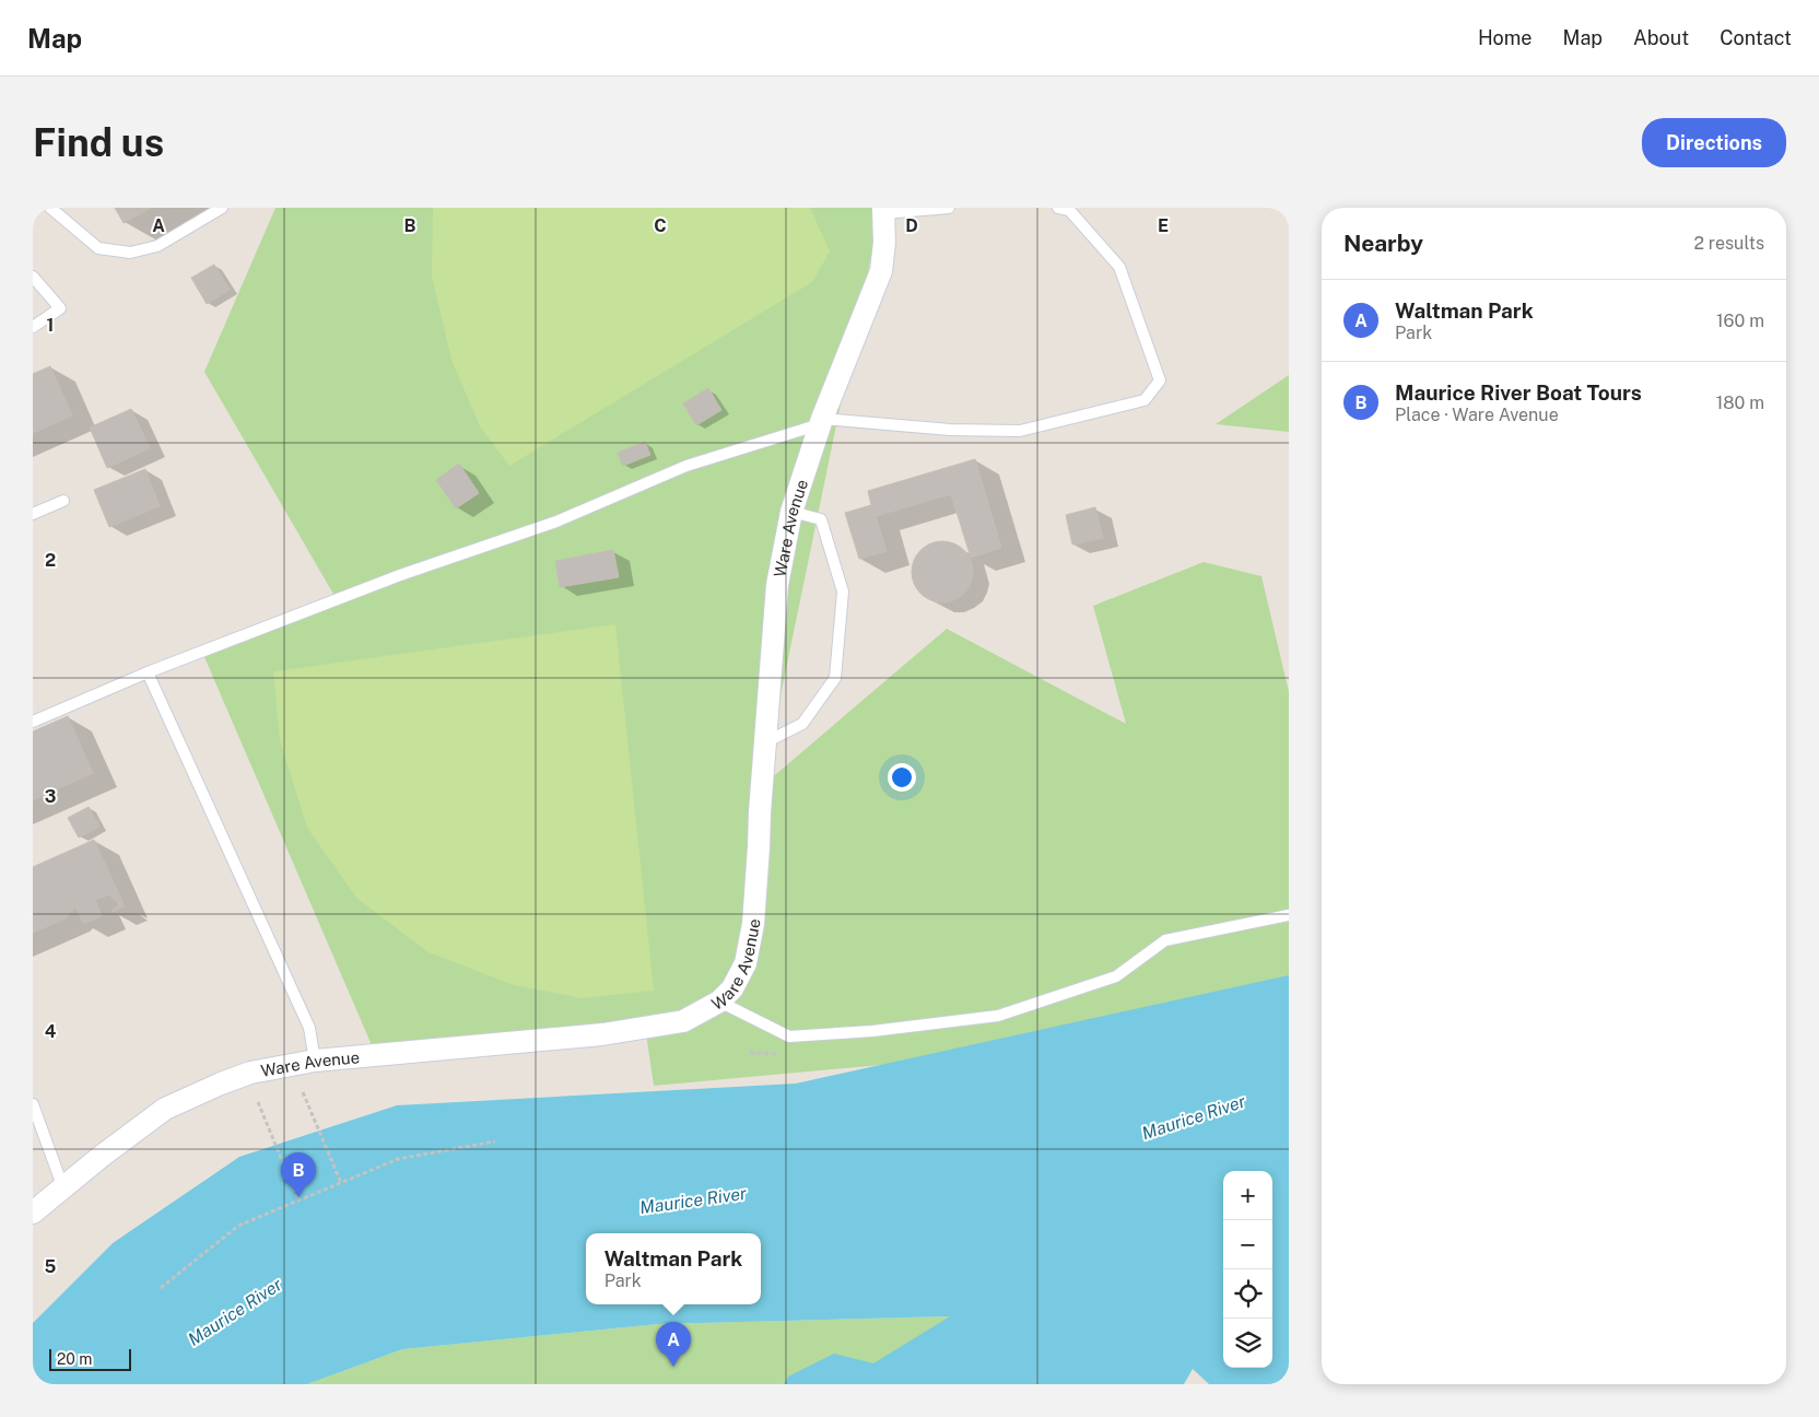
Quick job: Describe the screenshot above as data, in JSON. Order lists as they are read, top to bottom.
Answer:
{
  "streets": {
    "street": ["Ware Avenue"]
  },
  "water": ["Maurice River"],
  "scale_bar": "20 m",
  "page": {
    "header": "Map",
    "nav": [
      "Home",
      "Map",
      "About",
      "Contact"
    ],
    "buttons": "Directions",
    "title": "Find us",
    "heading": ["Nearby", "2 results"],
    "list": [
      {
        "mark": "A",
        "name": "Waltman Park",
        "note": "Park",
        "value": "160 m"
      },
      {
        "mark": "B",
        "name": "Maurice River Boat Tours",
        "note": "Place · Ware Avenue",
        "value": "180 m"
      }
    ],
    "pins": ["B", "A"],
    "map_buttons": ["+", "−"],
    "popup": ["Waltman Park", "Park"],
    "scale": "20 m"
  },
  "grid": {
    "columns": [
      "A",
      "B",
      "C",
      "D",
      "E"
    ],
    "rows": [
      "1",
      "2",
      "3",
      "4",
      "5"
    ]
  }
}
